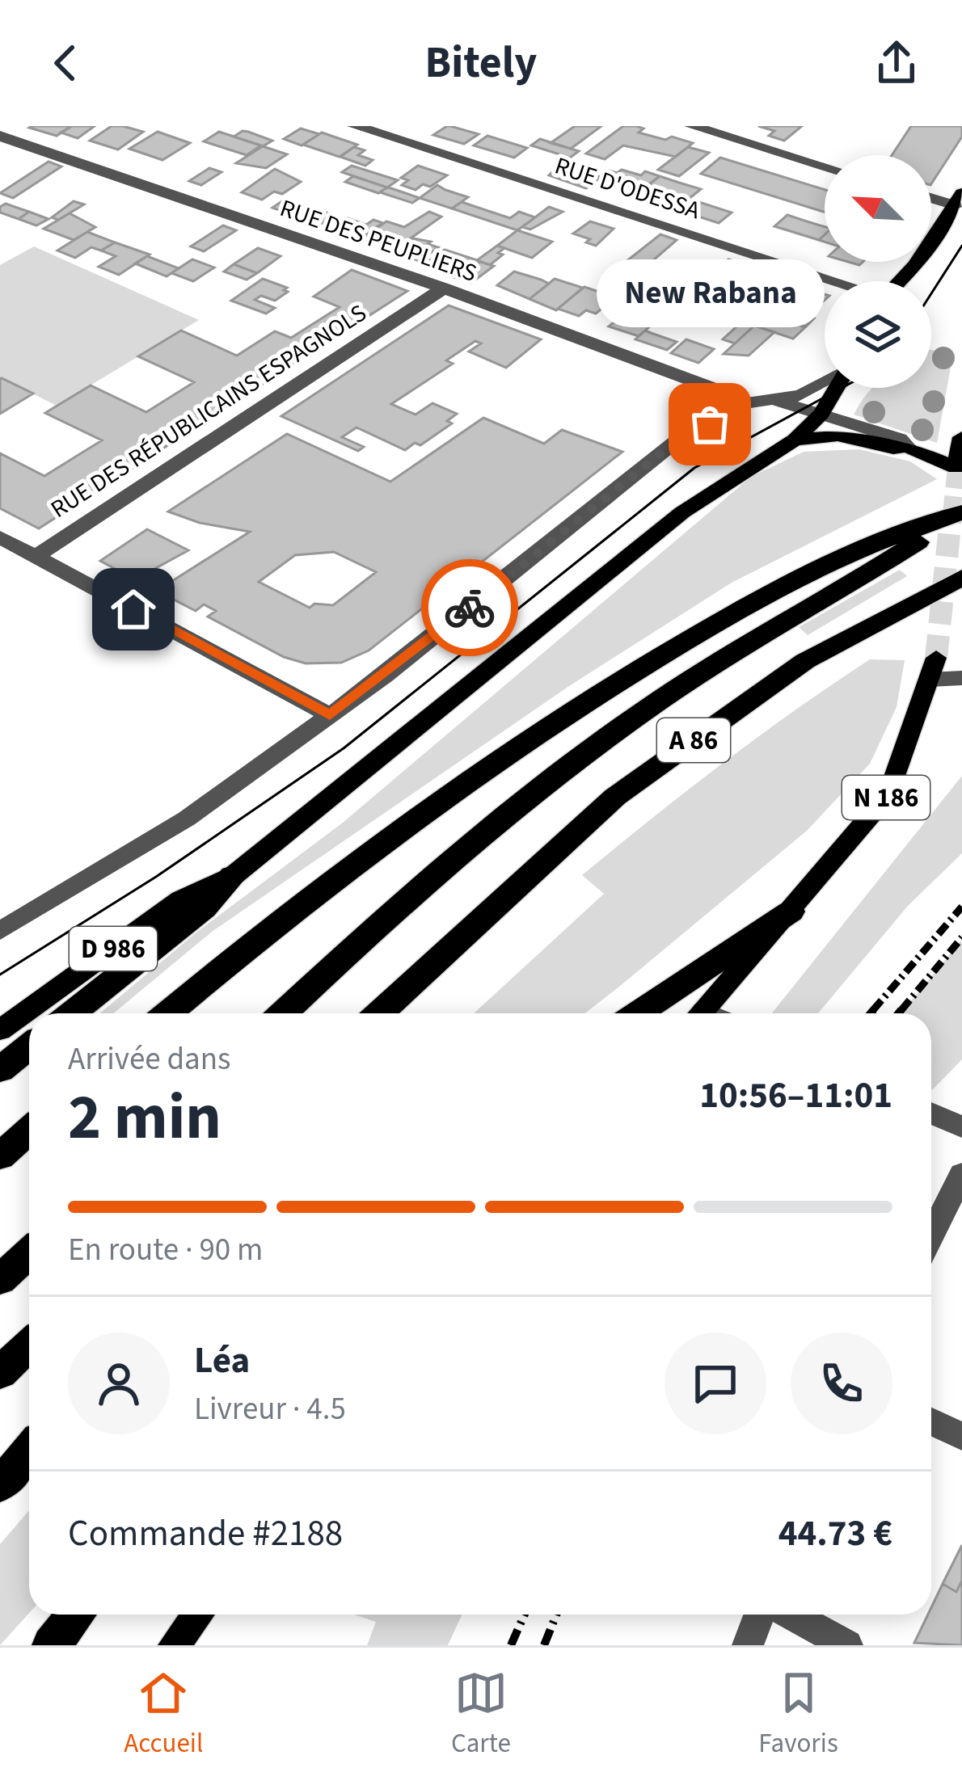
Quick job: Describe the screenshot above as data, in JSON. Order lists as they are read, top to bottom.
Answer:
{
  "streets": {
    "highway": ["A 86"],
    "main road": ["N 186", "D 986"],
    "street": ["RUE D'ODESSA", "RUE DES PEUPLIERS", "RUE DES RÉPUBLICAINS ESPAGNOLS"]
  },
  "crossings": [
    ["RUE DES PEUPLIERS", "RUE DES RÉPUBLICAINS ESPAGNOLS"]
  ],
  "places": ["New Rabana"],
  "north": "top left",
  "page": {
    "header": "Bitely",
    "bubble": "New Rabana",
    "heading": ["2 min", "Arrivée dans", "10:56–11:01"],
    "panel": [
      "Léa",
      "Livreur · 4.5",
      "Commande #2188",
      "44.73 €"
    ],
    "bar": "En route · 90 m",
    "tabs": ["Accueil", "Carte", "Favoris"]
  }
}
